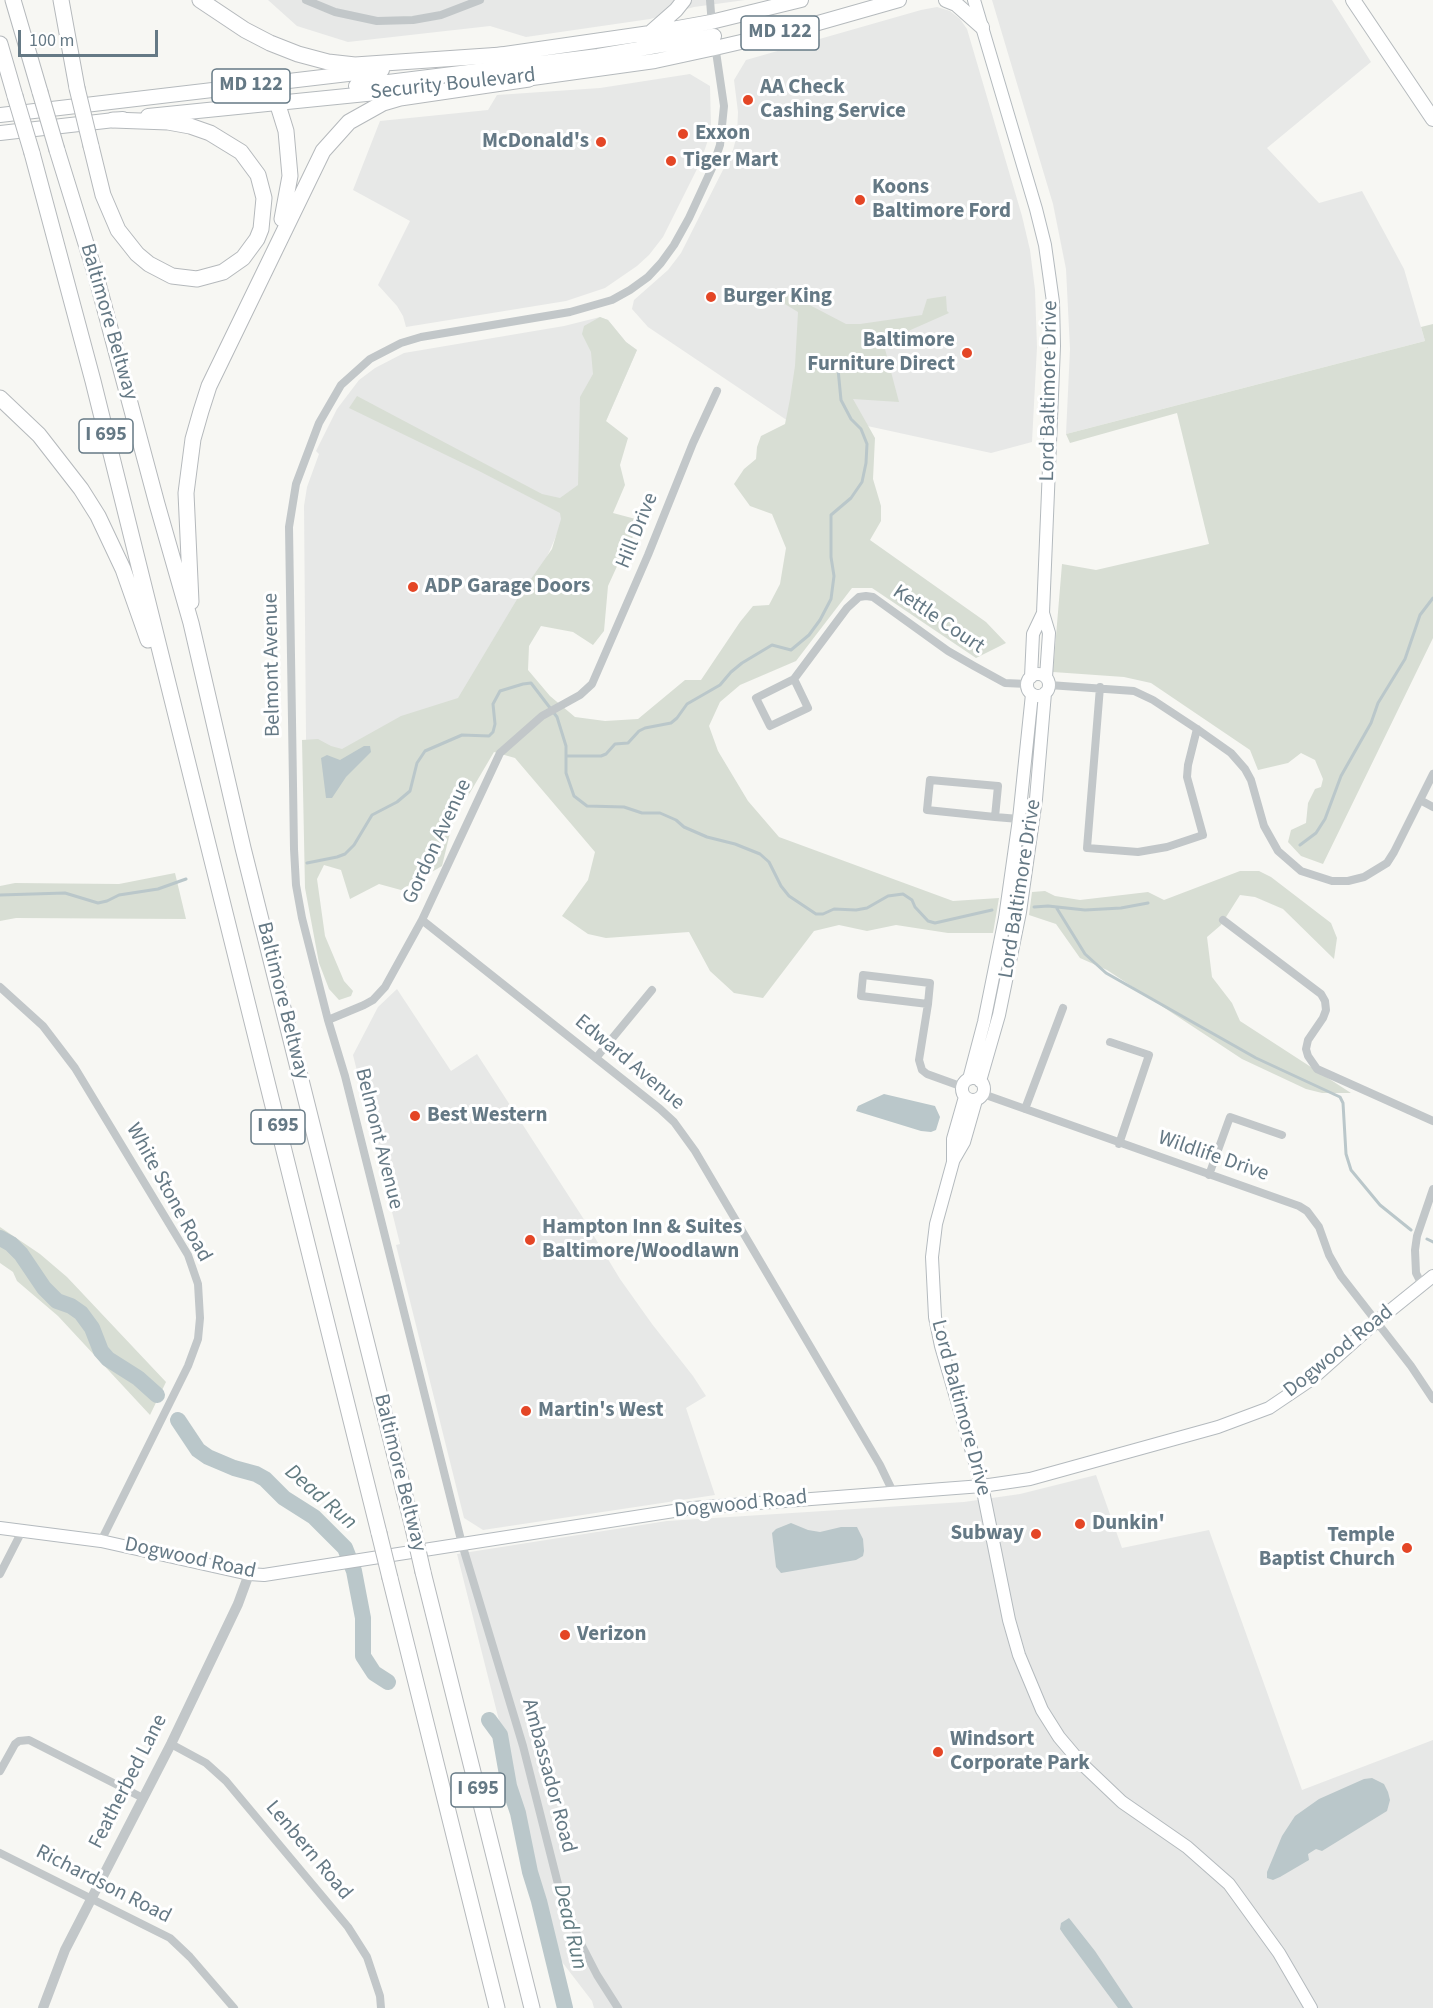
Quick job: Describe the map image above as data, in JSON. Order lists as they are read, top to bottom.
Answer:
{
  "streets": {
    "highway": ["Baltimore Beltway", "I 695"],
    "main road": [
      "MD 122",
      "Security Boulevard",
      "Lord Baltimore Drive",
      "Dogwood Road"
    ],
    "street": [
      "Hill Drive",
      "Kettle Court",
      "Belmont Avenue",
      "Gordon Avenue",
      "Edward Avenue",
      "Wildlife Drive",
      "White Stone Road",
      "Ambassador Road",
      "Featherbed Lane",
      "Lenbern Road",
      "Richardson Road"
    ]
  },
  "crossings": [
    ["Security Boulevard", "Belmont Avenue"],
    ["Lord Baltimore Drive", "Kettle Court"],
    ["Lord Baltimore Drive", "Wildlife Drive"],
    ["Lord Baltimore Drive", "Dogwood Road"],
    ["Hill Drive", "Gordon Avenue"],
    ["Belmont Avenue", "Gordon Avenue"],
    ["Belmont Avenue", "Dogwood Road"],
    ["Belmont Avenue", "Ambassador Road"],
    ["Gordon Avenue", "Edward Avenue"],
    ["Edward Avenue", "Dogwood Road"],
    ["Wildlife Drive", "Dogwood Road"],
    ["White Stone Road", "Dogwood Road"],
    ["Dogwood Road", "Ambassador Road"],
    ["Dogwood Road", "Featherbed Lane"],
    ["Featherbed Lane", "Lenbern Road"],
    ["Featherbed Lane", "Richardson Road"]
  ],
  "water": ["Dead Run"],
  "places": [
    "AA Check Cashing Service",
    "Exxon",
    "McDonald's",
    "Tiger Mart",
    "Koons Baltimore Ford",
    "Burger King",
    "Baltimore Furniture Direct",
    "ADP Garage Doors",
    "Best Western",
    "Hampton Inn & Suites Baltimore/Woodlawn",
    "Martin's West",
    "Dunkin'",
    "Subway",
    "Temple Baptist Church",
    "Verizon",
    "Windsort Corporate Park"
  ],
  "scale_bar": "100 m"
}
